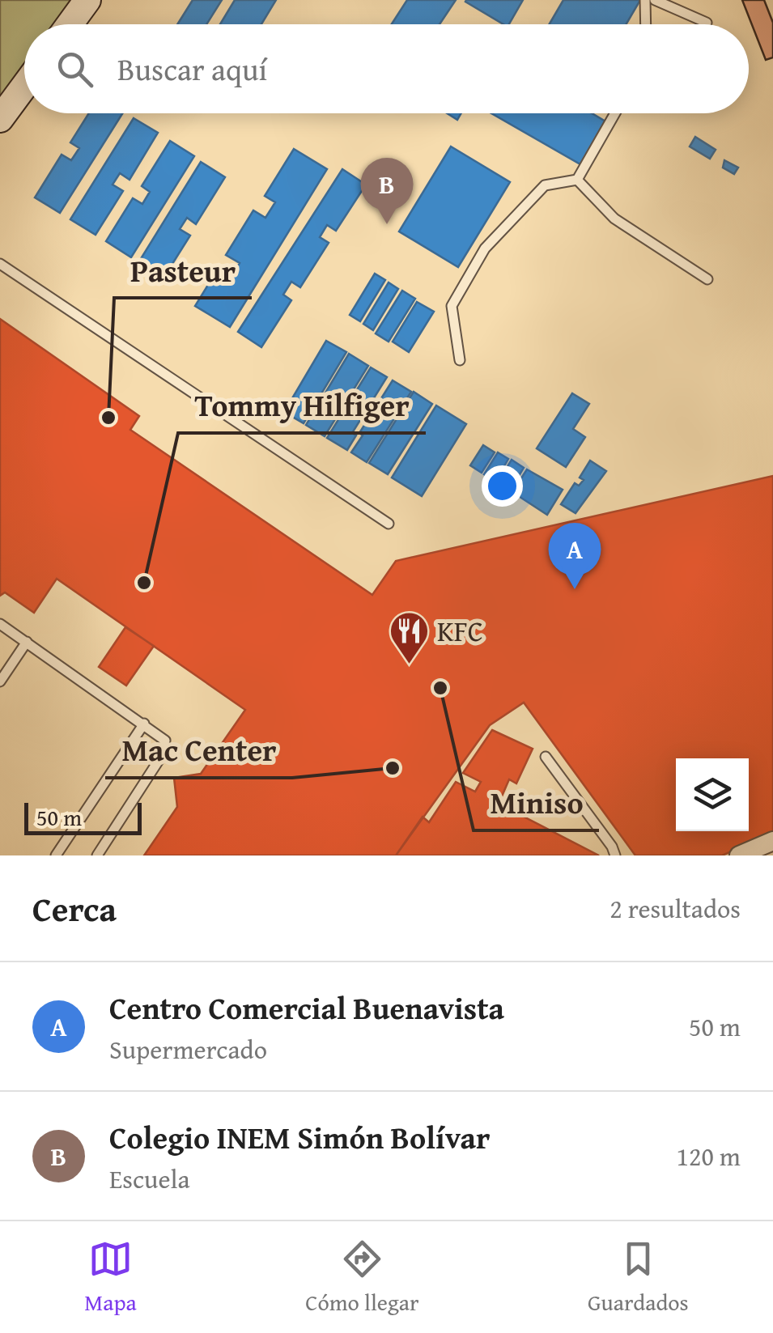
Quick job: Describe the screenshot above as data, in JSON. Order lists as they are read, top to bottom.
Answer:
{
  "places": {
    "other": [
      "Pasteur",
      "Tommy Hilfiger",
      "Miniso",
      "Mac Center"
    ],
    "restaurant": ["KFC"]
  },
  "scale_bar": "50 m",
  "page": {
    "search": "Buscar aquí",
    "pins": ["B", "A"],
    "scale": "50 m",
    "heading": ["Cerca", "2 resultados"],
    "list": [
      {
        "mark": "A",
        "name": "Centro Comercial Buenavista",
        "note": "Supermercado",
        "value": "50 m"
      },
      {
        "mark": "B",
        "name": "Colegio INEM Simón Bolívar",
        "note": "Escuela",
        "value": "120 m"
      }
    ],
    "nav": ["Mapa", "Cómo llegar", "Guardados"]
  }
}
